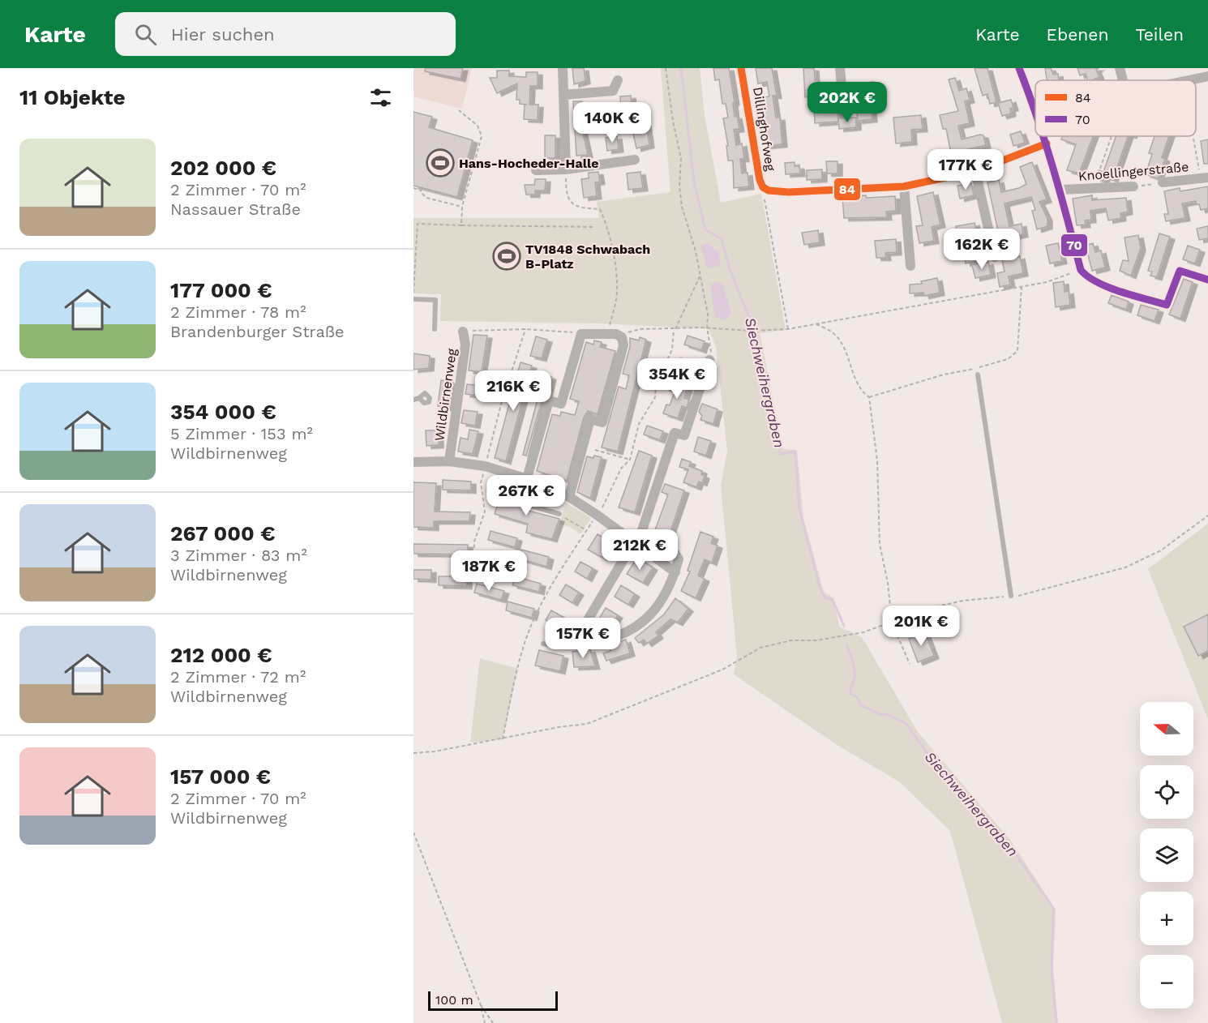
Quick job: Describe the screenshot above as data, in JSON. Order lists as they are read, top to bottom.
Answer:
{
  "streets": {
    "street": ["Dillinghofweg", "Knoellingerstraße", "Wildbirnenweg"]
  },
  "water": ["Siechweihergraben"],
  "places": {
    "sports": ["Hans-Hocheder-Halle", "TV1848 Schwabach B-Platz"]
  },
  "lines": ["transit line 84", "transit line 70"],
  "legend": ["84", "70"],
  "scale_bar": "100 m",
  "north": "left",
  "page": {
    "header": "Karte",
    "search": "Hier suchen",
    "nav": ["Karte", "Ebenen", "Teilen"],
    "heading": "11 Objekte",
    "price": [
      "202K €",
      "140K €",
      "177K €",
      "162K €",
      "354K €",
      "216K €",
      "267K €",
      "212K €",
      "187K €",
      "201K €",
      "157K €"
    ],
    "list": [
      {
        "name": "202 000 €",
        "note": "2 Zimmer · 70 m² · Nassauer Straße"
      },
      {
        "name": "177 000 €",
        "note": "2 Zimmer · 78 m² · Brandenburger Straße"
      },
      {
        "name": "354 000 €",
        "note": "5 Zimmer · 153 m² · Wildbirnenweg"
      },
      {
        "name": "267 000 €",
        "note": "3 Zimmer · 83 m² · Wildbirnenweg"
      },
      {
        "name": "212 000 €",
        "note": "2 Zimmer · 72 m² · Wildbirnenweg"
      },
      {
        "name": "157 000 €",
        "note": "2 Zimmer · 70 m² · Wildbirnenweg"
      }
    ],
    "map_buttons": ["+", "−"],
    "scale": "100 m"
  }
}
